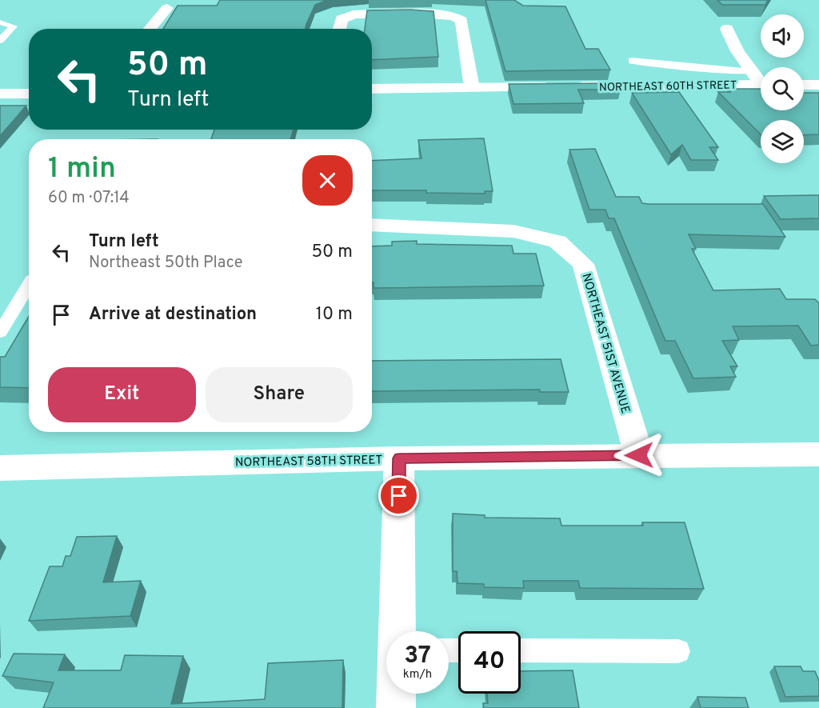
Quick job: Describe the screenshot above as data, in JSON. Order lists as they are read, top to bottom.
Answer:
{
  "streets": {
    "street": ["NORTHEAST 60TH STREET", "NORTHEAST 51ST AVENUE", "NORTHEAST 58TH STREET"]
  },
  "crossings": [
    ["NORTHEAST 51ST AVENUE", "NORTHEAST 58TH STREET"]
  ],
  "page": {
    "turn": ["50 m", "Turn left"],
    "heading": ["1 min", "60 m · 07:14"],
    "list": [
      {
        "name": "Turn left",
        "note": "Northeast 50th Place",
        "value": "50 m"
      },
      {
        "name": "Arrive at destination",
        "value": "10 m"
      }
    ],
    "buttons": ["Exit", "Share"],
    "speed": "37 km/h",
    "limit": "40"
  }
}
